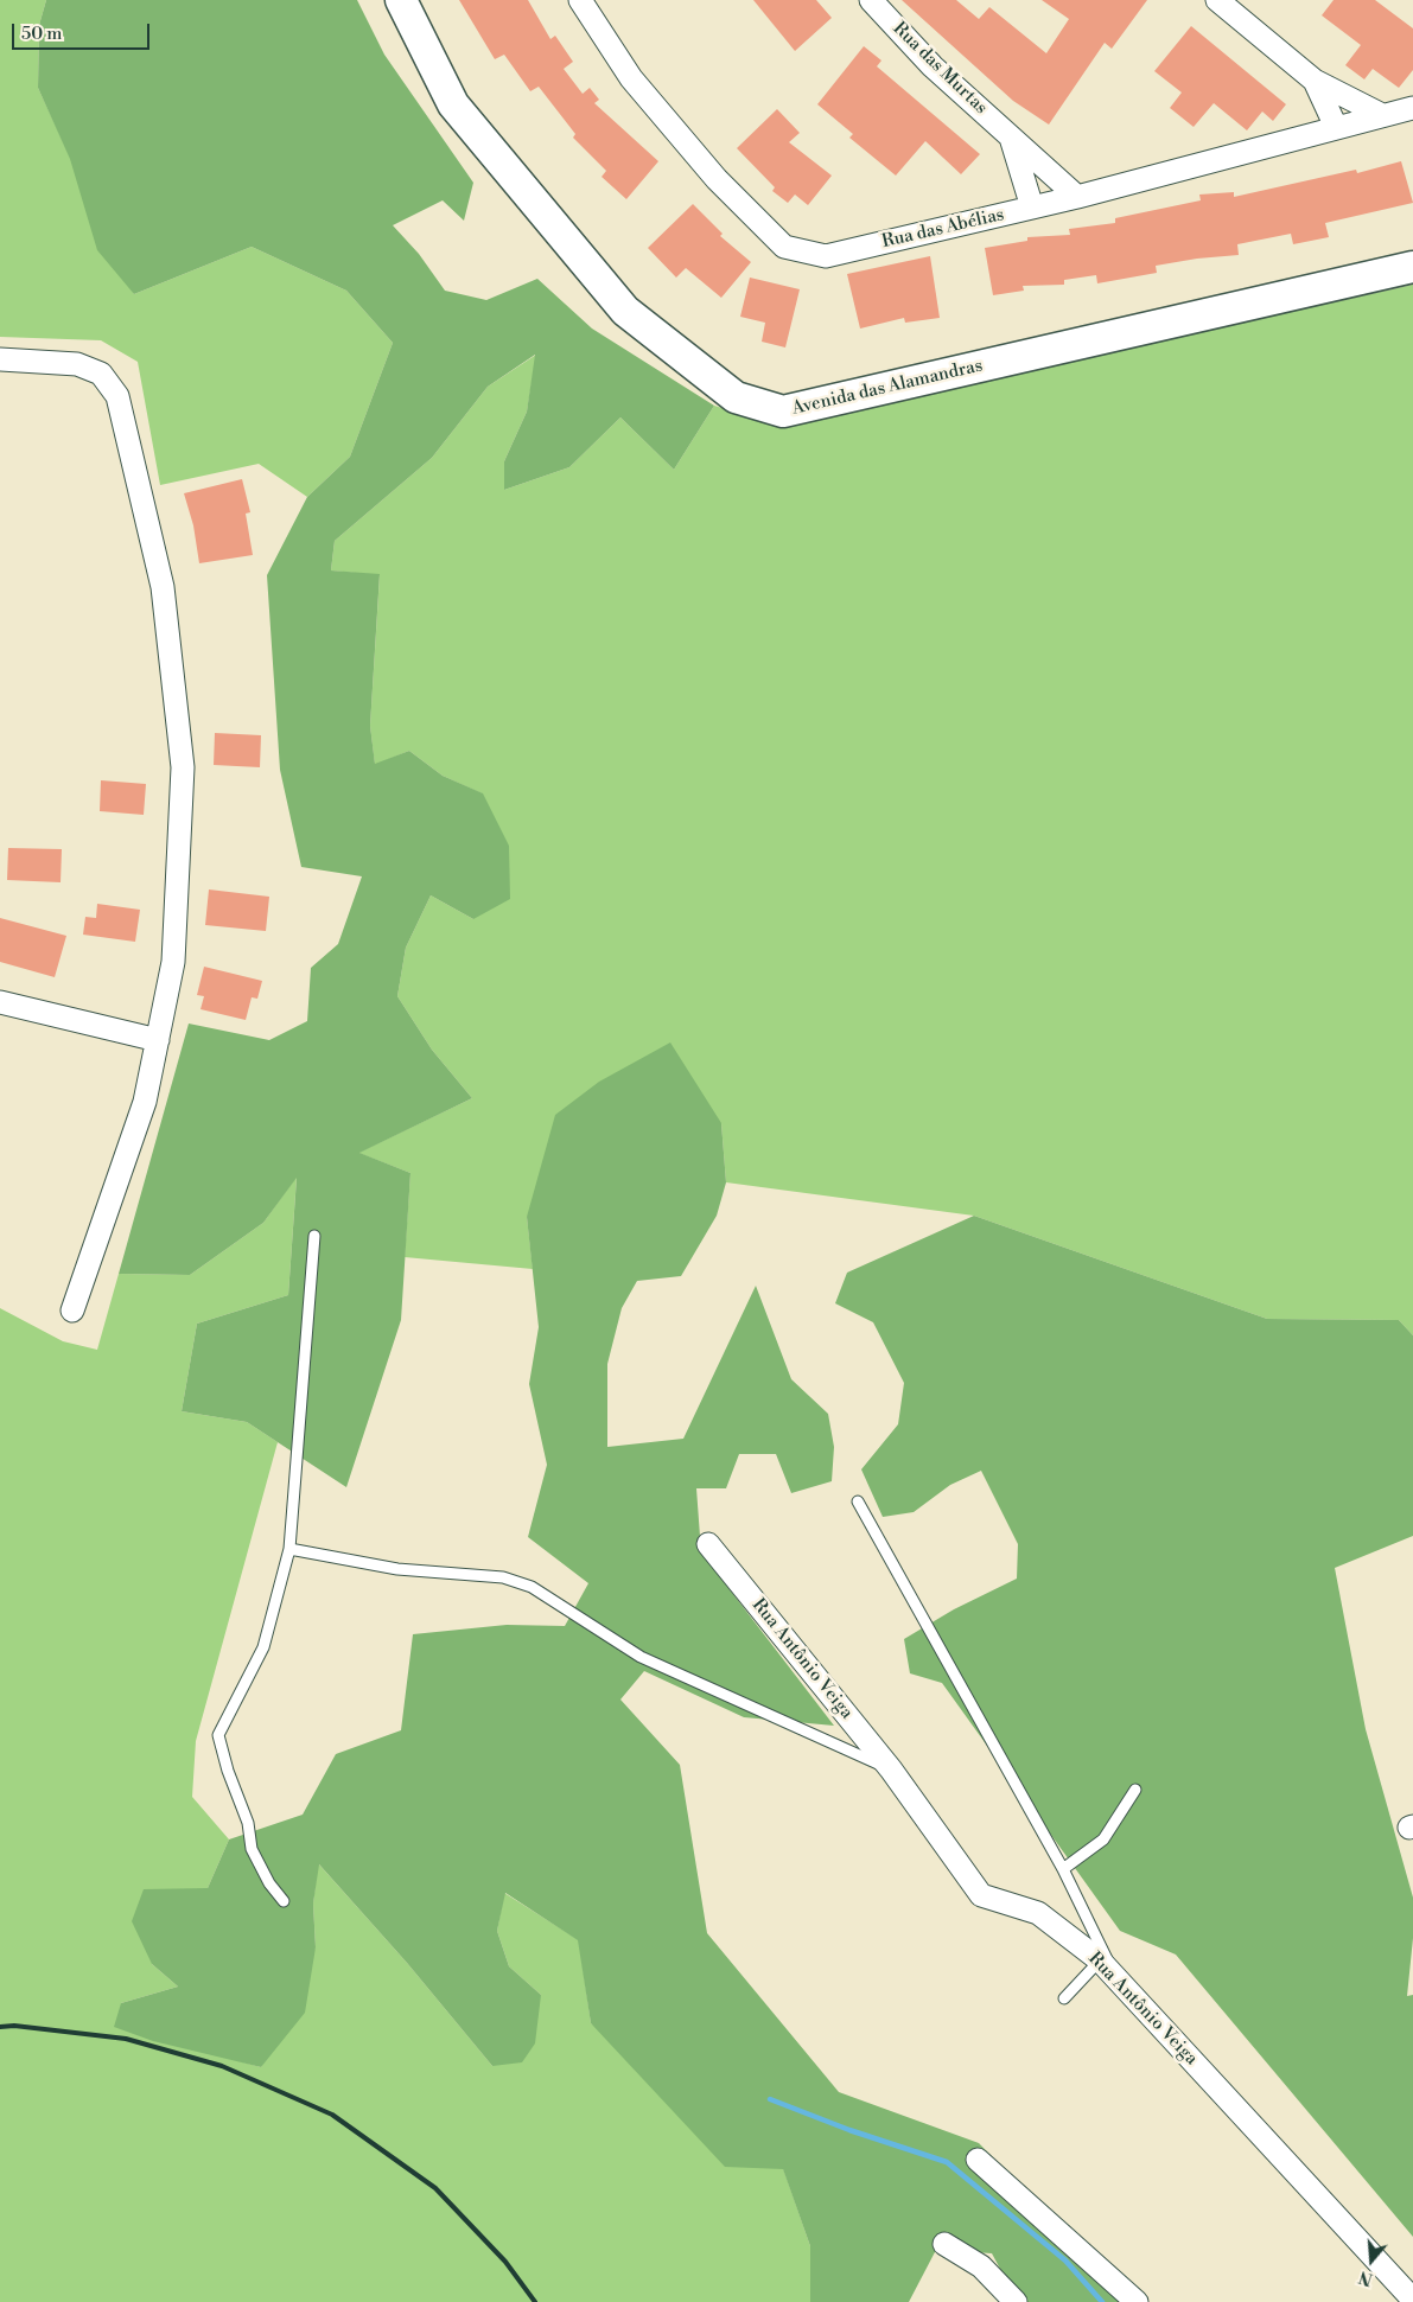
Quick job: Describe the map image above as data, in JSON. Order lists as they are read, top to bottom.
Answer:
{
  "streets": {
    "street": [
      "Rua das Murtas",
      "Rua das Abélias",
      "Avenida das Alamandras",
      "Rua Antônio Veiga"
    ]
  },
  "crossings": [
    ["Rua das Murtas", "Rua das Abélias"]
  ],
  "scale_bar": "50 m",
  "north": "bottom"
}
